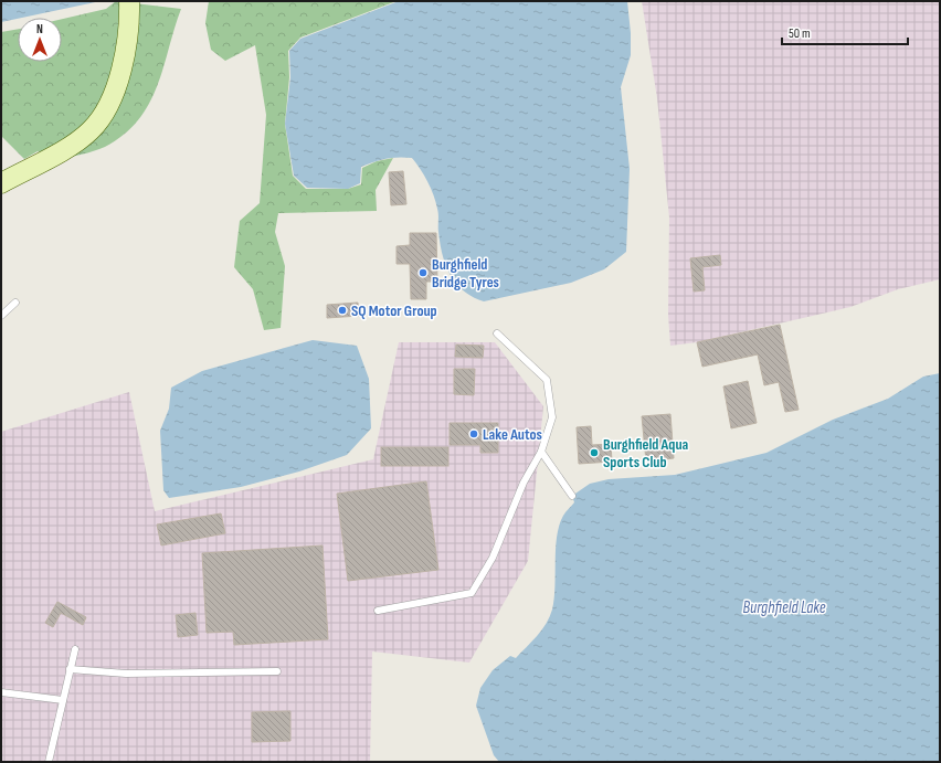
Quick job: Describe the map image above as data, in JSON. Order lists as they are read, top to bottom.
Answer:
{
  "water": ["Burghfield Lake"],
  "places": [
    "Burghfield Bridge Tyres",
    "SQ Motor Group",
    "Lake Autos",
    "Burghfield Aqua Sports Club"
  ],
  "scale_bar": "50 m",
  "north": "top"
}
